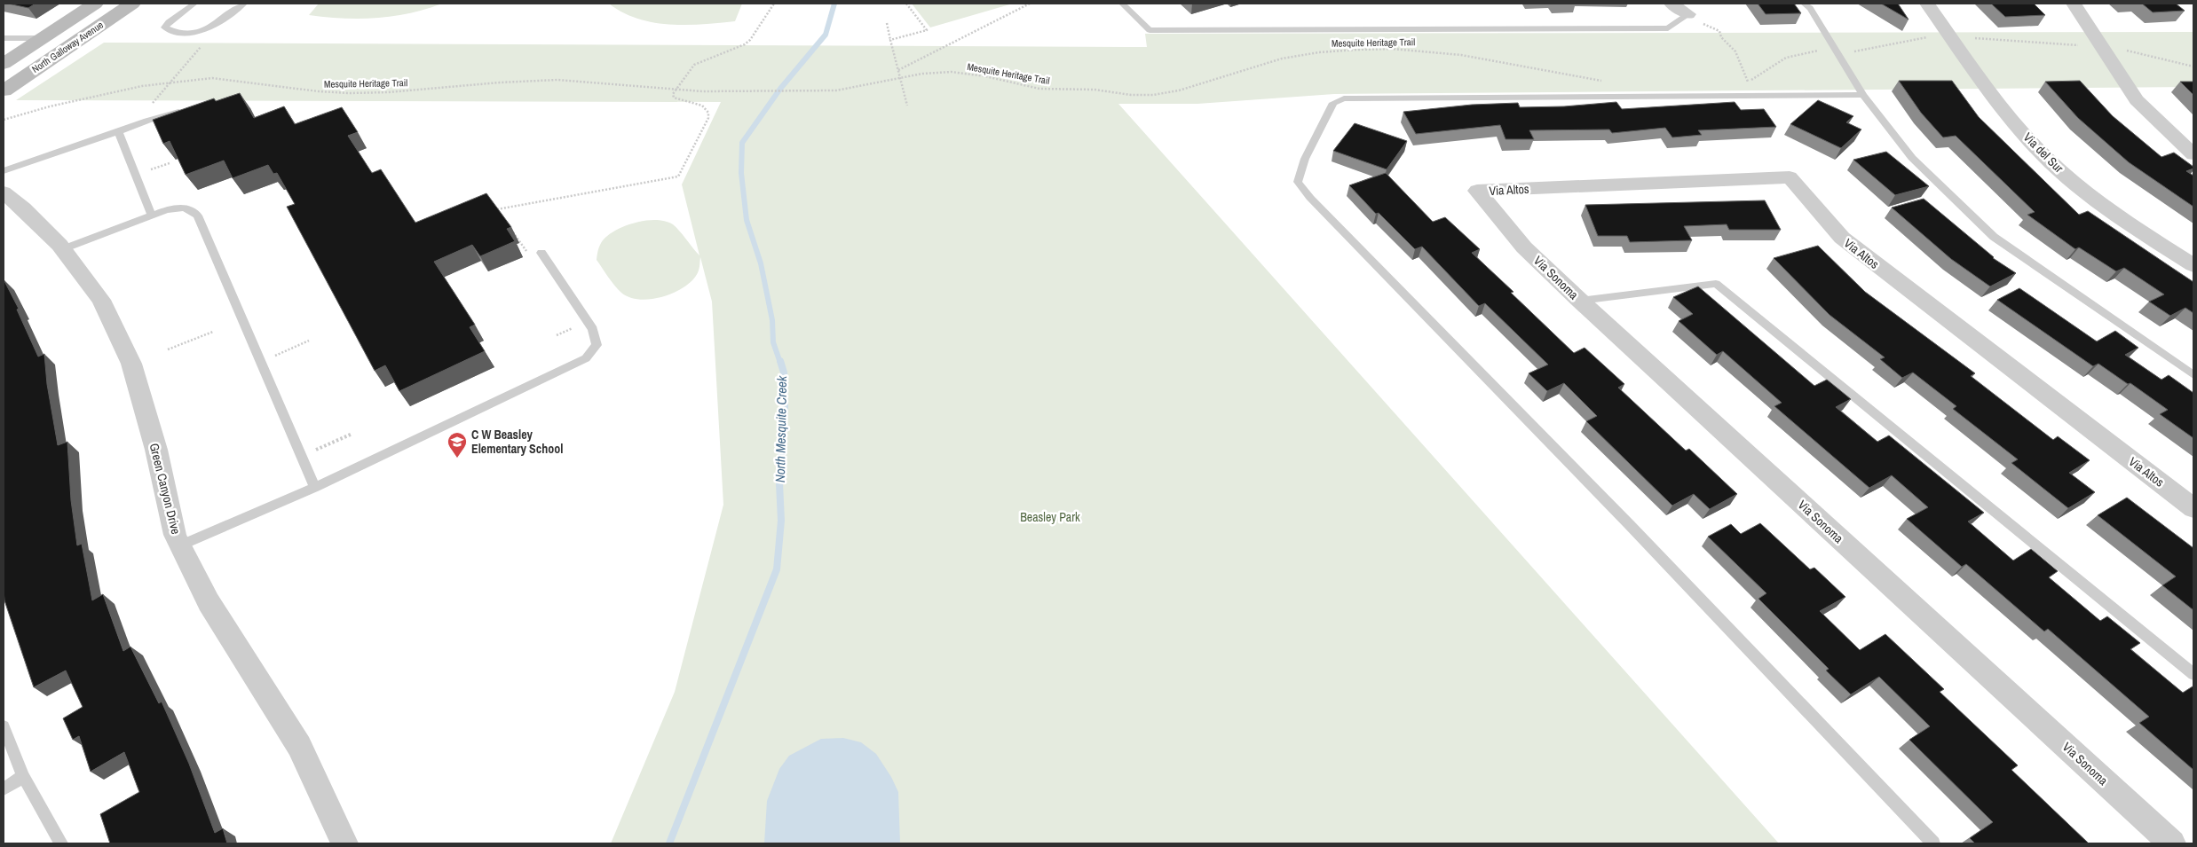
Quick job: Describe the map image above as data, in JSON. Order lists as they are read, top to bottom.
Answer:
{
  "streets": {
    "main road": ["North Galloway Avenue"],
    "street": [
      "Via del Sur",
      "Via Altos",
      "Via Sonoma",
      "Green Canyon Drive"
    ],
    "path": ["Mesquite Heritage Trail"]
  },
  "crossings": [
    ["Via Altos", "Via Sonoma"]
  ],
  "water": ["North Mesquite Creek"],
  "parks": ["Beasley Park"],
  "places": {
    "school or university": ["C W Beasley Elementary School"]
  }
}
